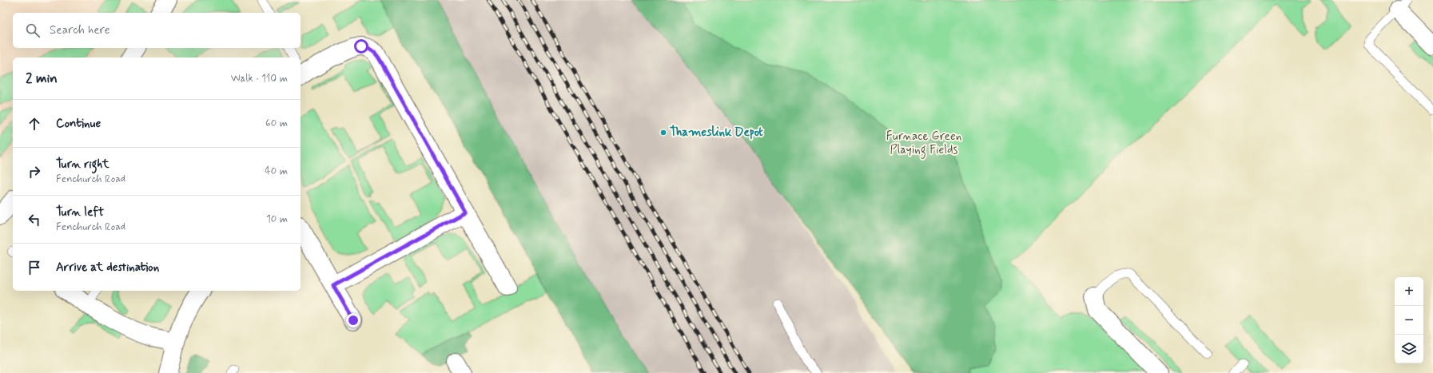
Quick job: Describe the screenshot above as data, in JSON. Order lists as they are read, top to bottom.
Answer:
{
  "parks": ["Furnace Green Playing Fields"],
  "places": ["Thameslink Depot"],
  "page": {
    "search": "Search here",
    "heading": ["2 min", "Walk · 110 m"],
    "list": [
      ["Continue", "60 m"],
      ["Turn right", "Fenchurch Road", "40 m"],
      ["Turn left", "Fenchurch Road", "10 m"],
      "Arrive at destination"
    ],
    "map_buttons": ["+", "−"]
  }
}
